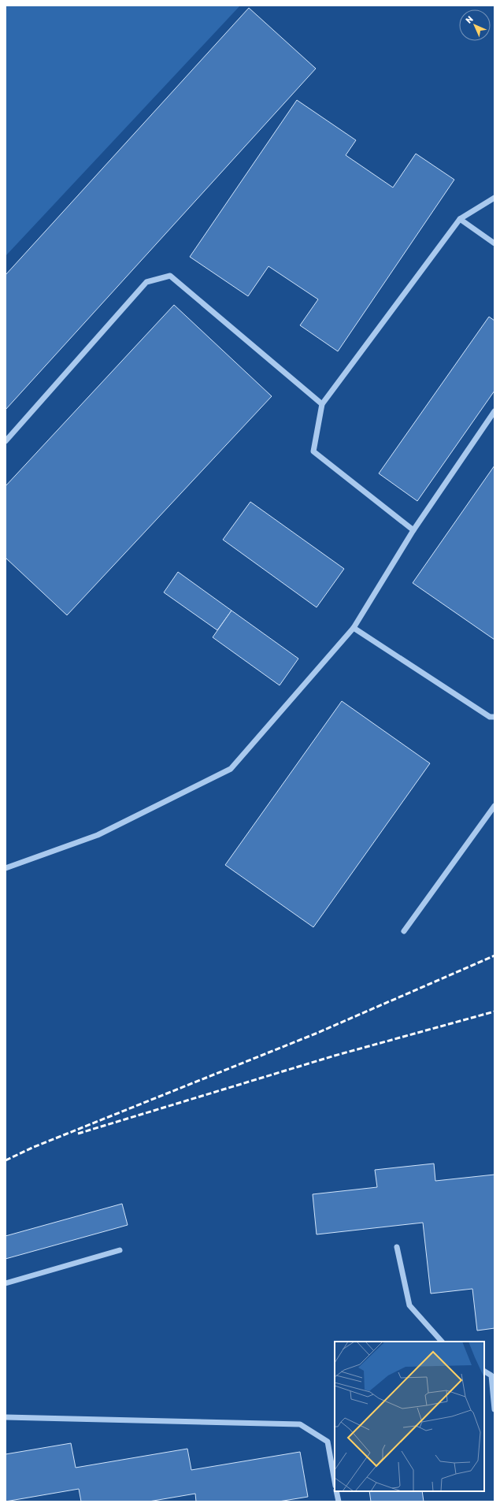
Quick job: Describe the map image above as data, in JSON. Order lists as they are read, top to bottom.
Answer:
{
  "north": "top left"
}
